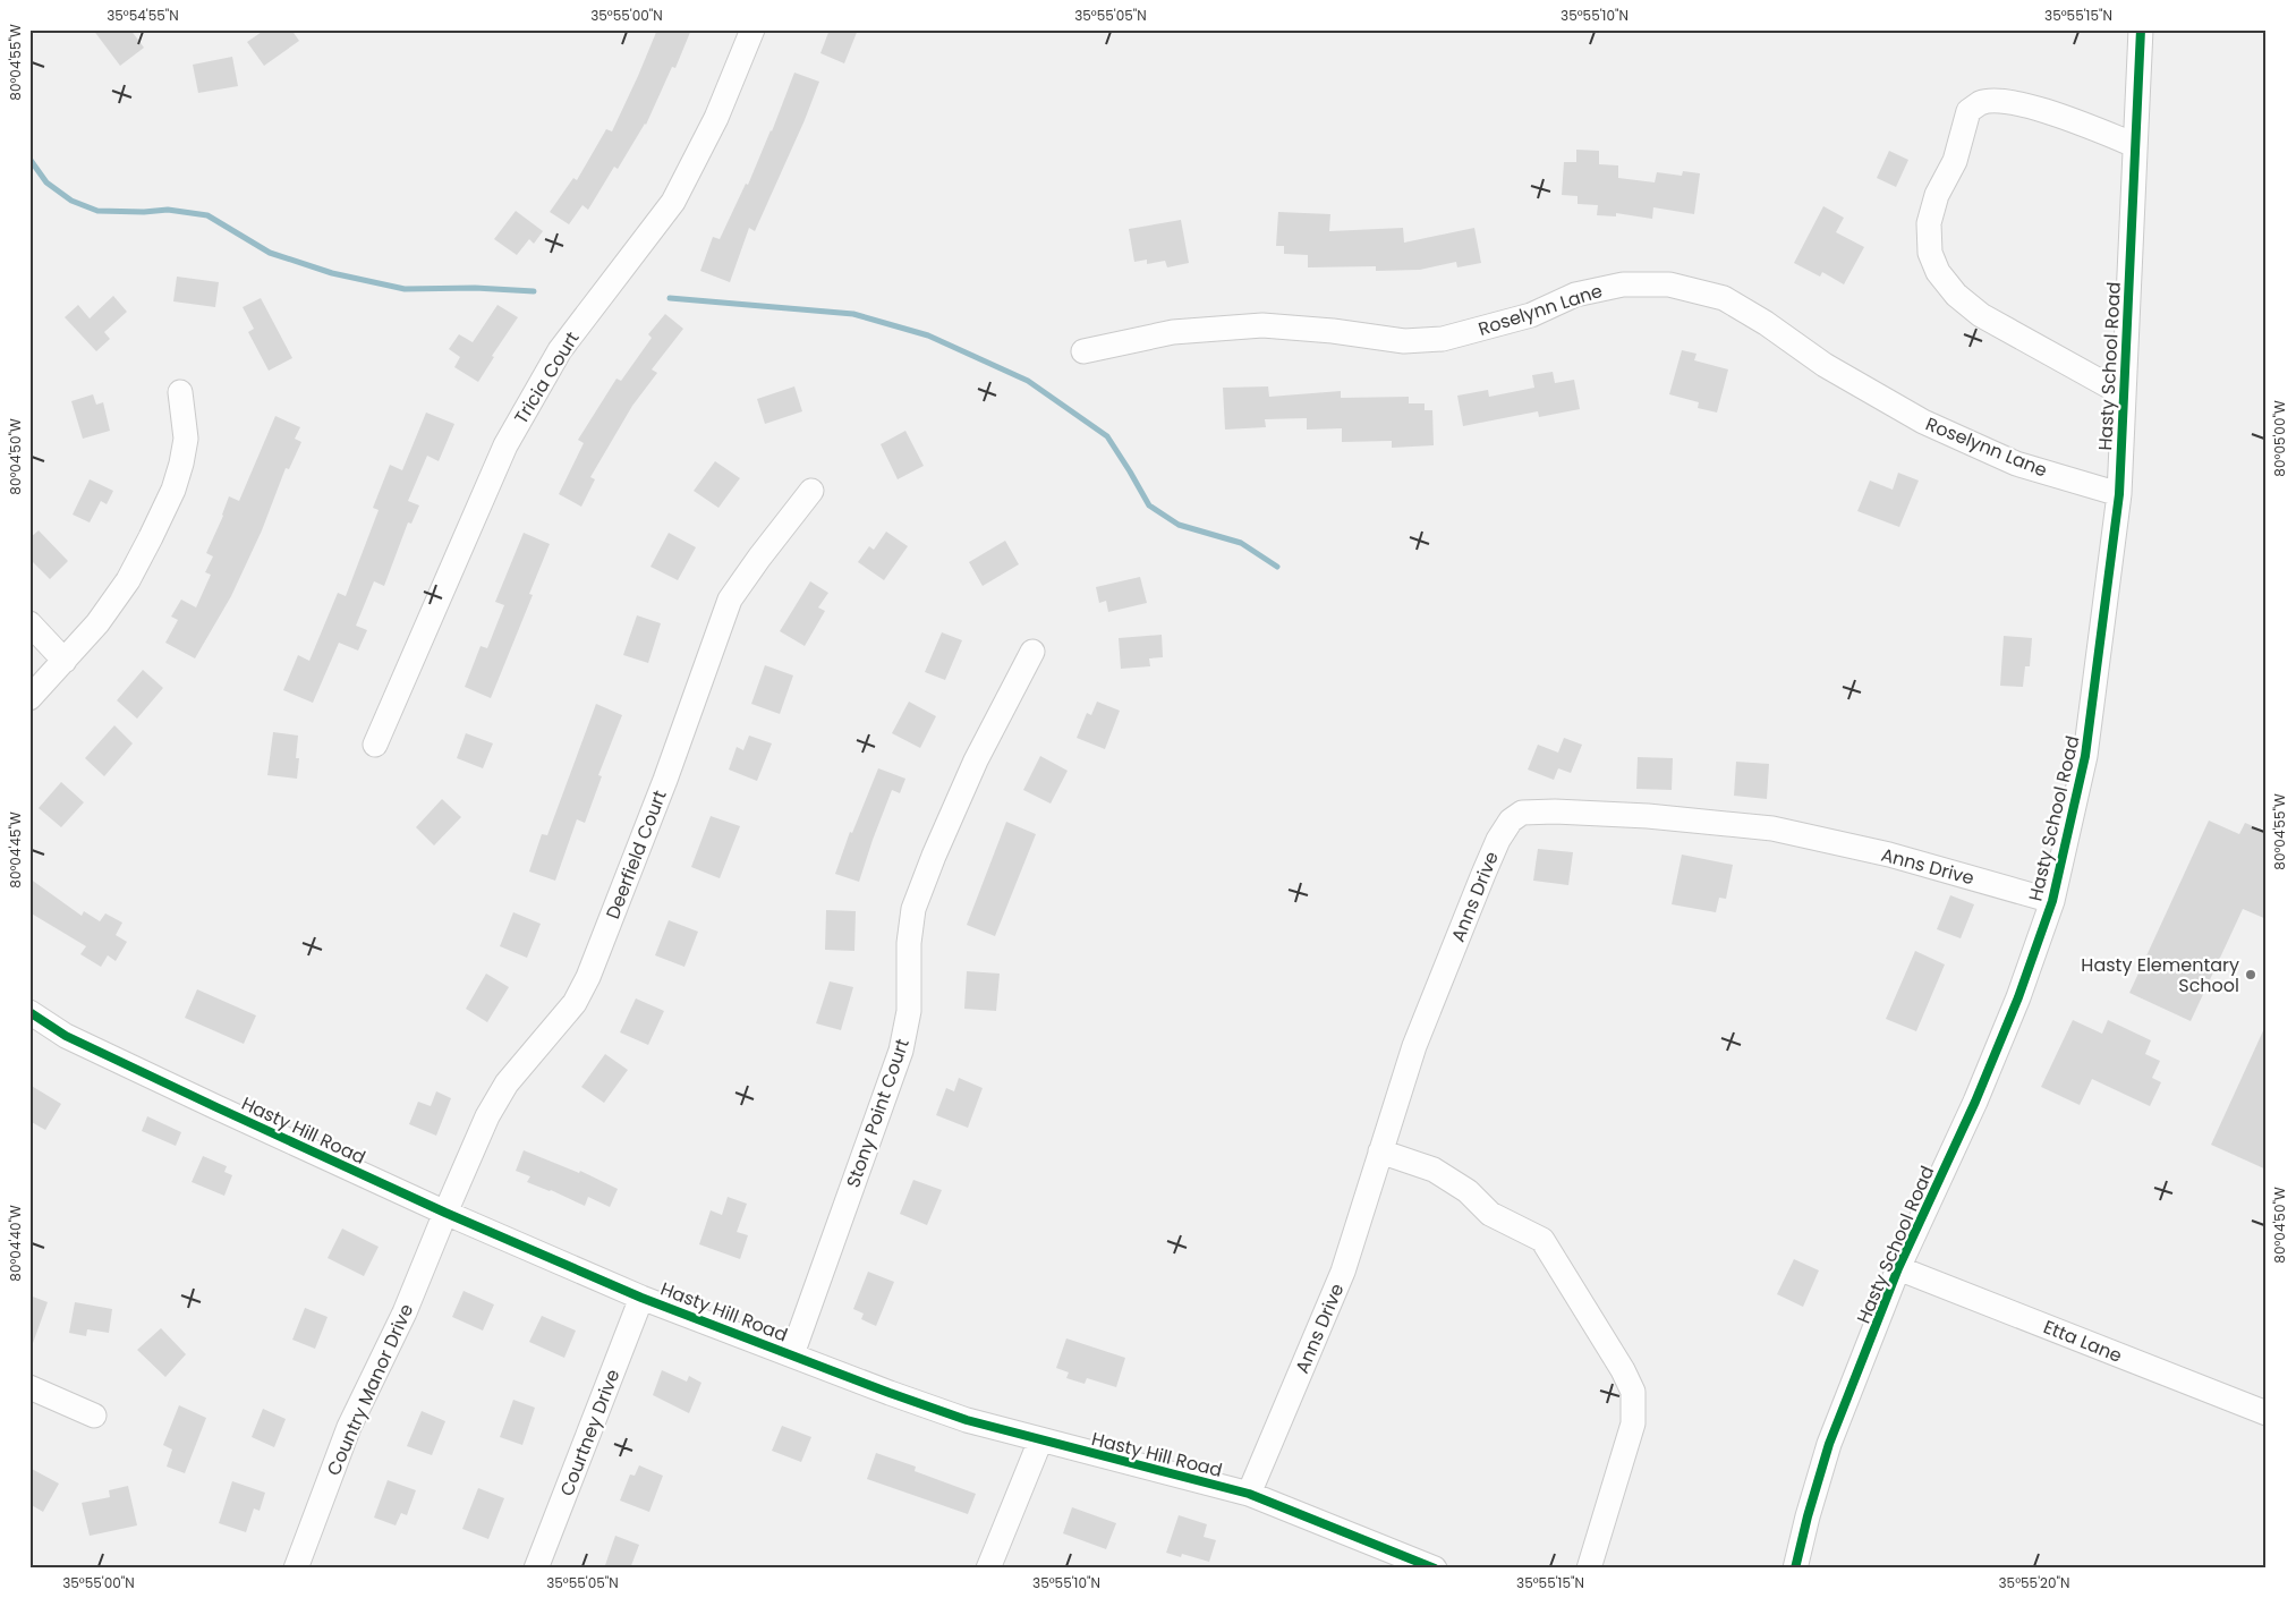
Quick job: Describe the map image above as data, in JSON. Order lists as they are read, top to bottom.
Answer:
{
  "streets": {
    "street": [
      "Roselynn Lane",
      "Hasty School Road",
      "Tricia Court",
      "Deerfield Court",
      "Anns Drive",
      "Stony Point Court",
      "Hasty Hill Road",
      "Etta Lane",
      "Country Manor Drive",
      "Courtney Drive"
    ]
  },
  "crossings": [
    ["Roselynn Lane", "Hasty School Road"],
    ["Hasty School Road", "Anns Drive"],
    ["Hasty School Road", "Etta Lane"],
    ["Deerfield Court", "Hasty Hill Road"],
    ["Deerfield Court", "Country Manor Drive"],
    ["Anns Drive", "Hasty Hill Road"],
    ["Stony Point Court", "Hasty Hill Road"],
    ["Hasty Hill Road", "Country Manor Drive"],
    ["Hasty Hill Road", "Courtney Drive"]
  ],
  "places": ["Hasty Elementary School"],
  "coordinates": [
    "35°54'55\"N",
    "35°55'00\"N",
    "35°55'05\"N",
    "35°55'10\"N",
    "35°55'15\"N",
    "80°04'55\"W",
    "80°05'00\"W",
    "80°04'50\"W",
    "80°04'45\"W",
    "80°04'40\"W",
    "35°55'20\"N"
  ]
}
